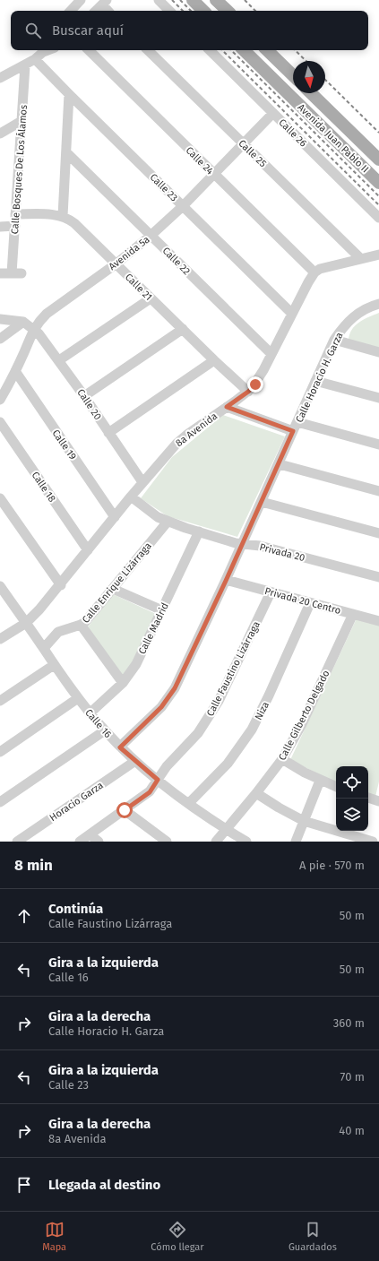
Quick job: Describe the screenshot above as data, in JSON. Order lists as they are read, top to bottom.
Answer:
{
  "streets": {
    "main road": ["Avenida Juan Pablo II"],
    "street": [
      "Calle 26",
      "Calle 25",
      "Calle 24",
      "Calle Bosques De Los Álamos",
      "Calle 23",
      "Avenida 5a",
      "Calle 22",
      "Calle 21",
      "Calle Horacio H. Garza",
      "Calle 20",
      "8a Avenida",
      "Calle 19",
      "Calle 18",
      "Privada 20",
      "Calle Enrique Lizárraga",
      "Privada 20 Centro",
      "Calle Madrid",
      "Calle Faustino Lizárraga",
      "Niza",
      "Calle Gilberto Delgado",
      "Calle 16",
      "Horacio Garza"
    ]
  },
  "crossings": [
    ["Calle 26", "Avenida 5a"],
    ["Calle 25", "Avenida 5a"],
    ["Calle 24", "Avenida 5a"],
    ["Calle 24", "8a Avenida"],
    ["Calle 23", "Avenida 5a"],
    ["Calle 23", "8a Avenida"],
    ["Avenida 5a", "Calle 22"],
    ["Avenida 5a", "Calle 21"],
    ["Avenida 5a", "Calle 20"],
    ["Avenida 5a", "Calle 19"],
    ["Calle 22", "8a Avenida"],
    ["Calle 21", "8a Avenida"],
    ["Calle Horacio H. Garza", "Privada 20"],
    ["Calle Horacio H. Garza", "Privada 20 Centro"],
    ["Calle Horacio H. Garza", "Calle 16"],
    ["Calle 20", "8a Avenida"],
    ["8a Avenida", "Calle 19"],
    ["8a Avenida", "Calle 18"],
    ["8a Avenida", "Privada 20"],
    ["8a Avenida", "Calle 16"],
    ["Privada 20", "Calle Enrique Lizárraga"],
    ["Privada 20", "Calle Madrid"],
    ["Calle Enrique Lizárraga", "Calle 16"],
    ["Privada 20 Centro", "Calle Faustino Lizárraga"],
    ["Privada 20 Centro", "Niza"],
    ["Privada 20 Centro", "Calle Gilberto Delgado"],
    ["Calle Madrid", "Calle 16"],
    ["Calle Faustino Lizárraga", "Calle 16"],
    ["Niza", "Calle 16"],
    ["Calle Gilberto Delgado", "Calle 16"],
    ["Calle 16", "Horacio Garza"]
  ],
  "north": "bottom",
  "page": {
    "search": "Buscar aquí",
    "heading": ["8 min", "A pie · 570 m"],
    "list": [
      ["Continúa", "Calle Faustino Lizárraga", "50 m"],
      ["Gira a la izquierda", "Calle 16", "50 m"],
      ["Gira a la derecha", "Calle Horacio H. Garza", "360 m"],
      ["Gira a la izquierda", "Calle 23", "70 m"],
      ["Gira a la derecha", "8a Avenida", "40 m"],
      "Llegada al destino"
    ],
    "nav": ["Mapa", "Cómo llegar", "Guardados"]
  }
}
